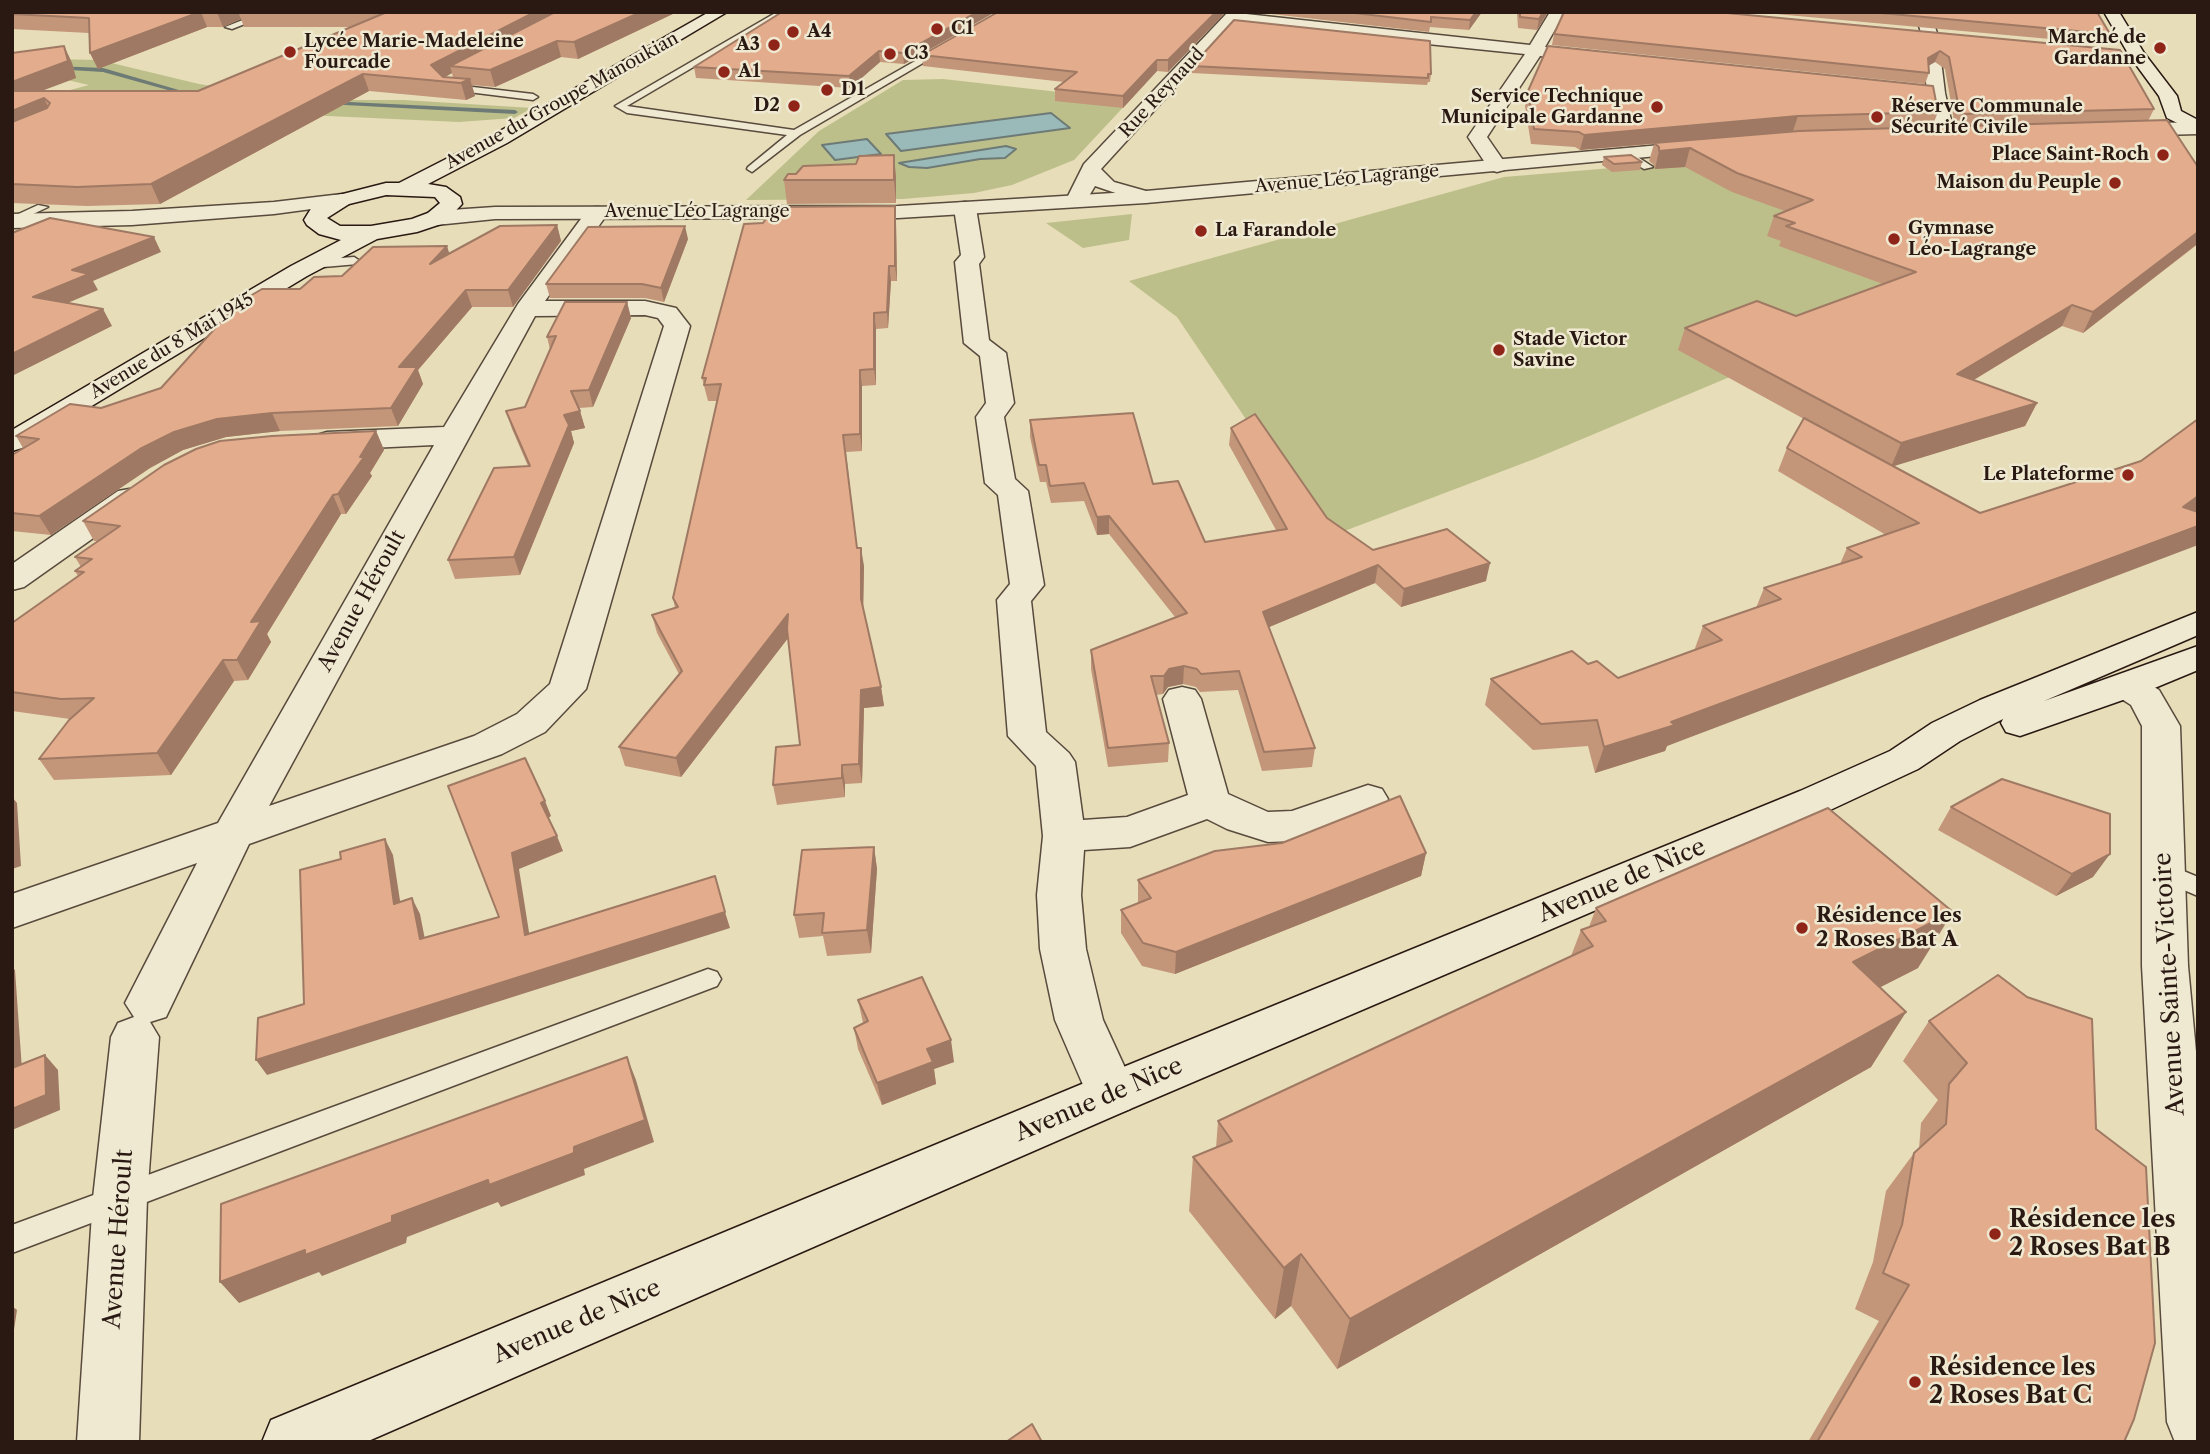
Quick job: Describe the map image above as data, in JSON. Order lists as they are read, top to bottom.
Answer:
{
  "streets": {
    "street": [
      "Rue Reynaud",
      "Avenue du Groupe Manoukian",
      "Avenue Léo Lagrange",
      "Avenue du 8 Mai 1945",
      "Avenue Héroult",
      "Avenue de Nice",
      "Avenue Sainte-Victoire"
    ]
  },
  "crossings": [
    ["Rue Reynaud", "Avenue Léo Lagrange"],
    ["Avenue du Groupe Manoukian", "Avenue Léo Lagrange"],
    ["Avenue Léo Lagrange", "Avenue Héroult"],
    ["Avenue de Nice", "Avenue Sainte-Victoire"]
  ],
  "places": [
    "C1",
    "A4",
    "A3",
    "Marché de Gardanne",
    "Lycée Marie-Madeleine Fourcade",
    "C3",
    "A1",
    "D1",
    "D2",
    "Service Technique Municipale Gardanne",
    "Réserve Communale Sécurité Civile",
    "Place Saint-Roch",
    "Maison du Peuple",
    "La Farandole",
    "Gymnase Léo-Lagrange",
    "Stade Victor Savine",
    "Le Plateforme",
    "Résidence les 2 Roses Bat A",
    "Résidence les 2 Roses Bat B",
    "Résidence les 2 Roses Bat C"
  ]
}
